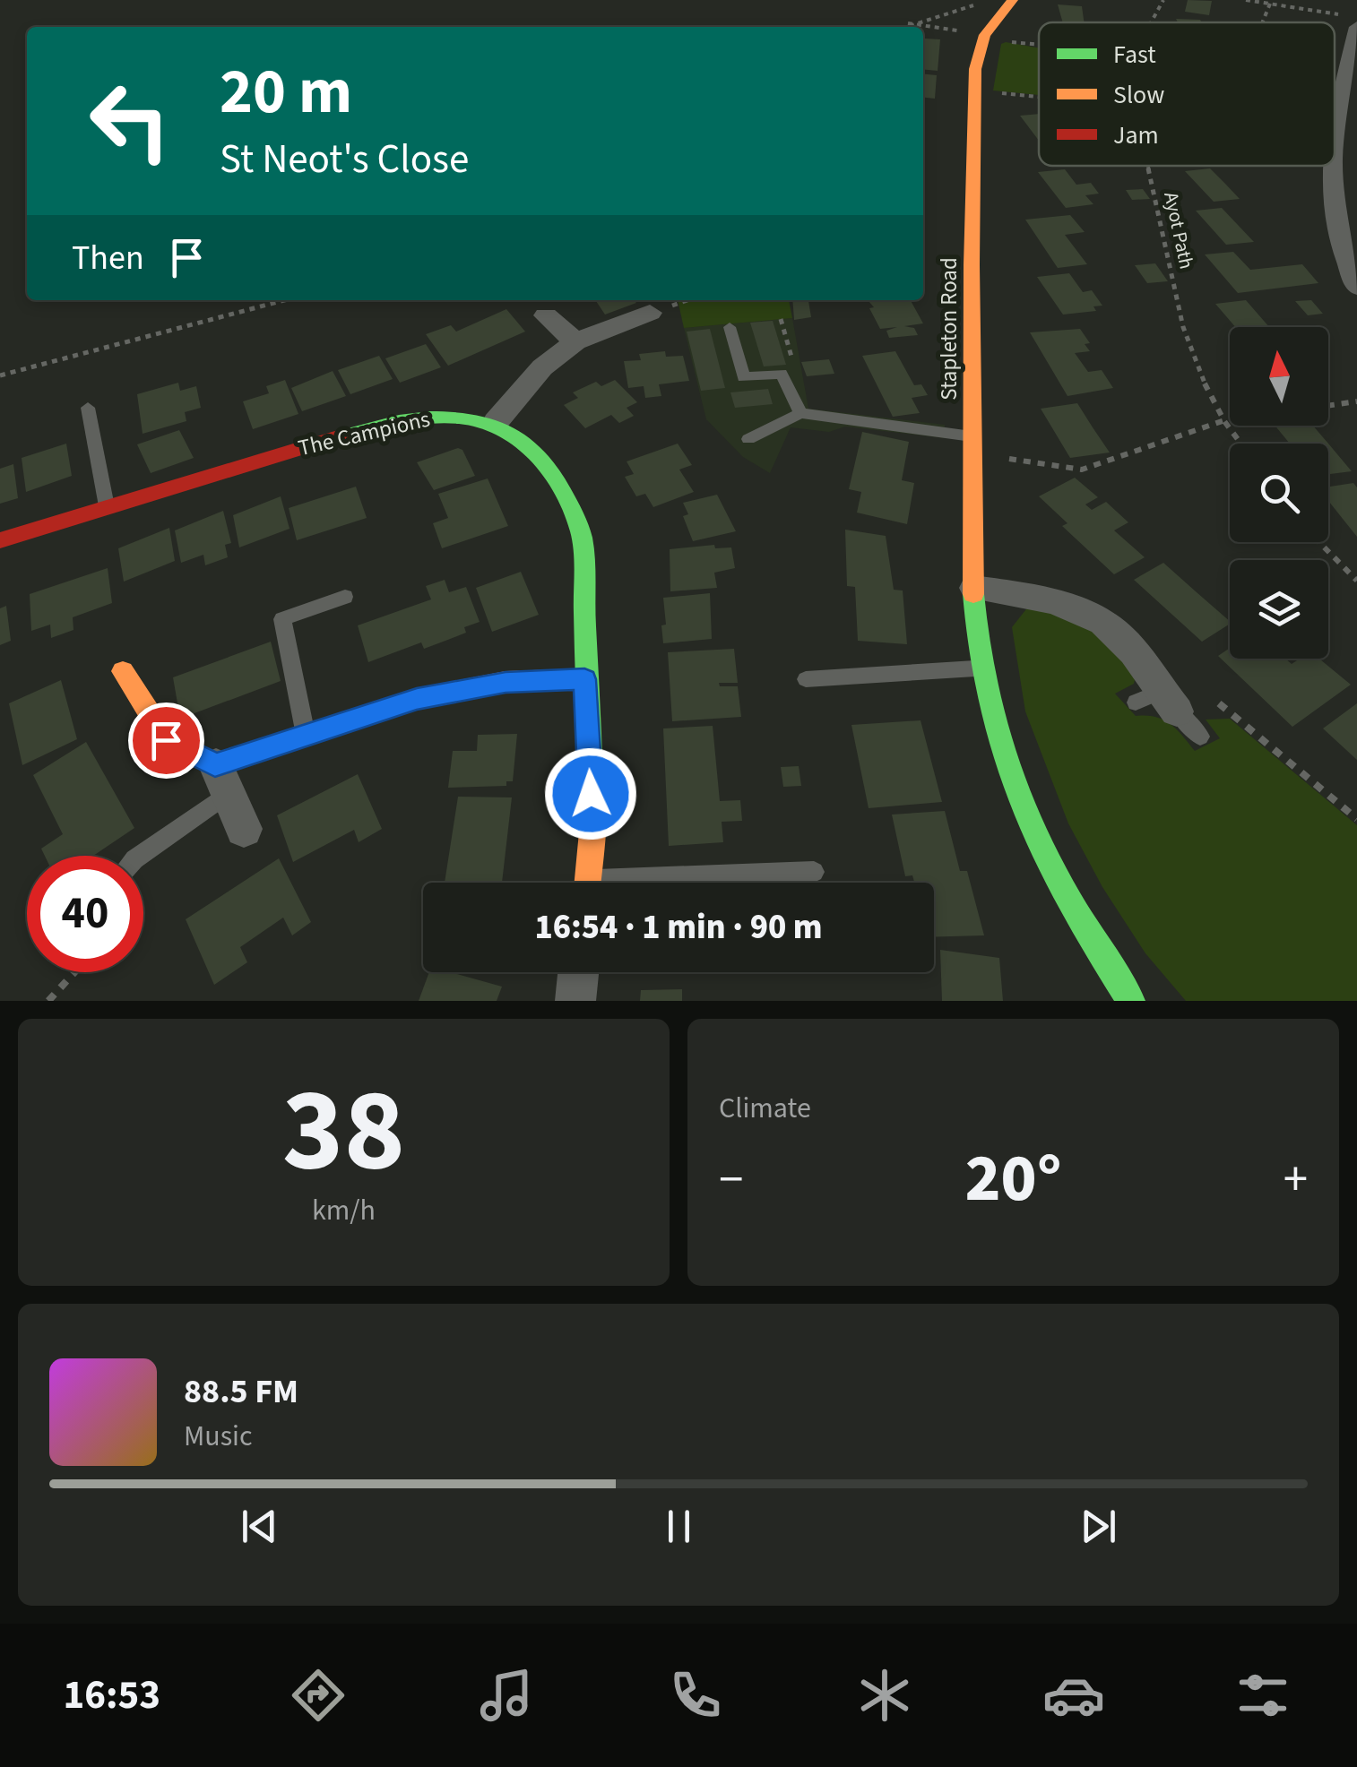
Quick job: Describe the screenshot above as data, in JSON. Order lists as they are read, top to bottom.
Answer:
{
  "streets": {
    "street": ["Stapleton Road", "The Campions"],
    "path": ["Ayot Path"]
  },
  "legend": ["Fast", "Slow", "Jam"],
  "north": "top",
  "page": {
    "turn": ["20 m", "St Neot's Close"],
    "then": "Then",
    "limit": "40",
    "trip": "16:54 · 1 min · 90 m",
    "tile": [
      ["38", "km/h"],
      "Climate"
    ],
    "heat": ["−", "20°", "+"],
    "song": ["88.5 FM", "Music"],
    "tabs": "16:53"
  }
}
